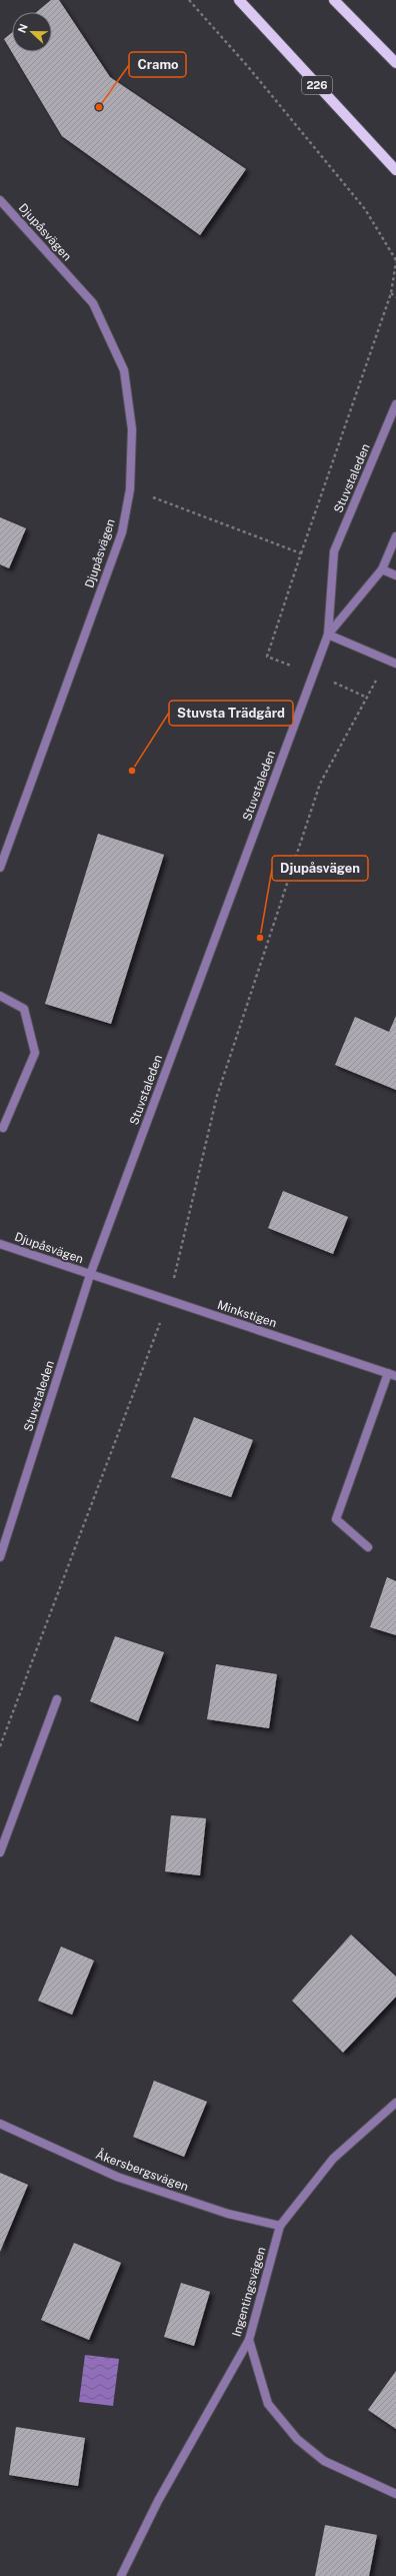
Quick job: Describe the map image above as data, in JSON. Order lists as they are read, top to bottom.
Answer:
{
  "streets": {
    "main road": ["226"],
    "street": [
      "Djupåsvägen",
      "Stuvstaleden",
      "Minkstigen",
      "Åkersbergsvägen",
      "Ingentingsvägen"
    ]
  },
  "crossings": [
    ["Djupåsvägen", "Stuvstaleden"],
    ["Djupåsvägen", "Minkstigen"],
    ["Stuvstaleden", "Minkstigen"],
    ["Åkersbergsvägen", "Ingentingsvägen"]
  ],
  "places": ["Cramo", "Stuvsta Trädgård", "Djupåsvägen"],
  "north": "left"
}
